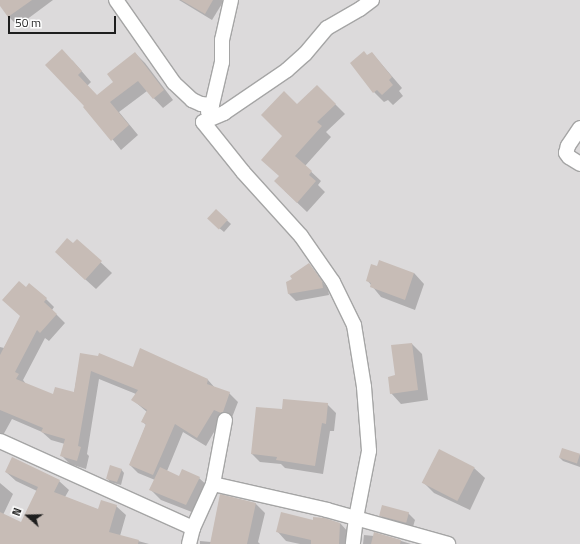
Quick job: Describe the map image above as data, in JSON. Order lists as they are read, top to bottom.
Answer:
{
  "scale_bar": "50 m",
  "north": "left"
}
